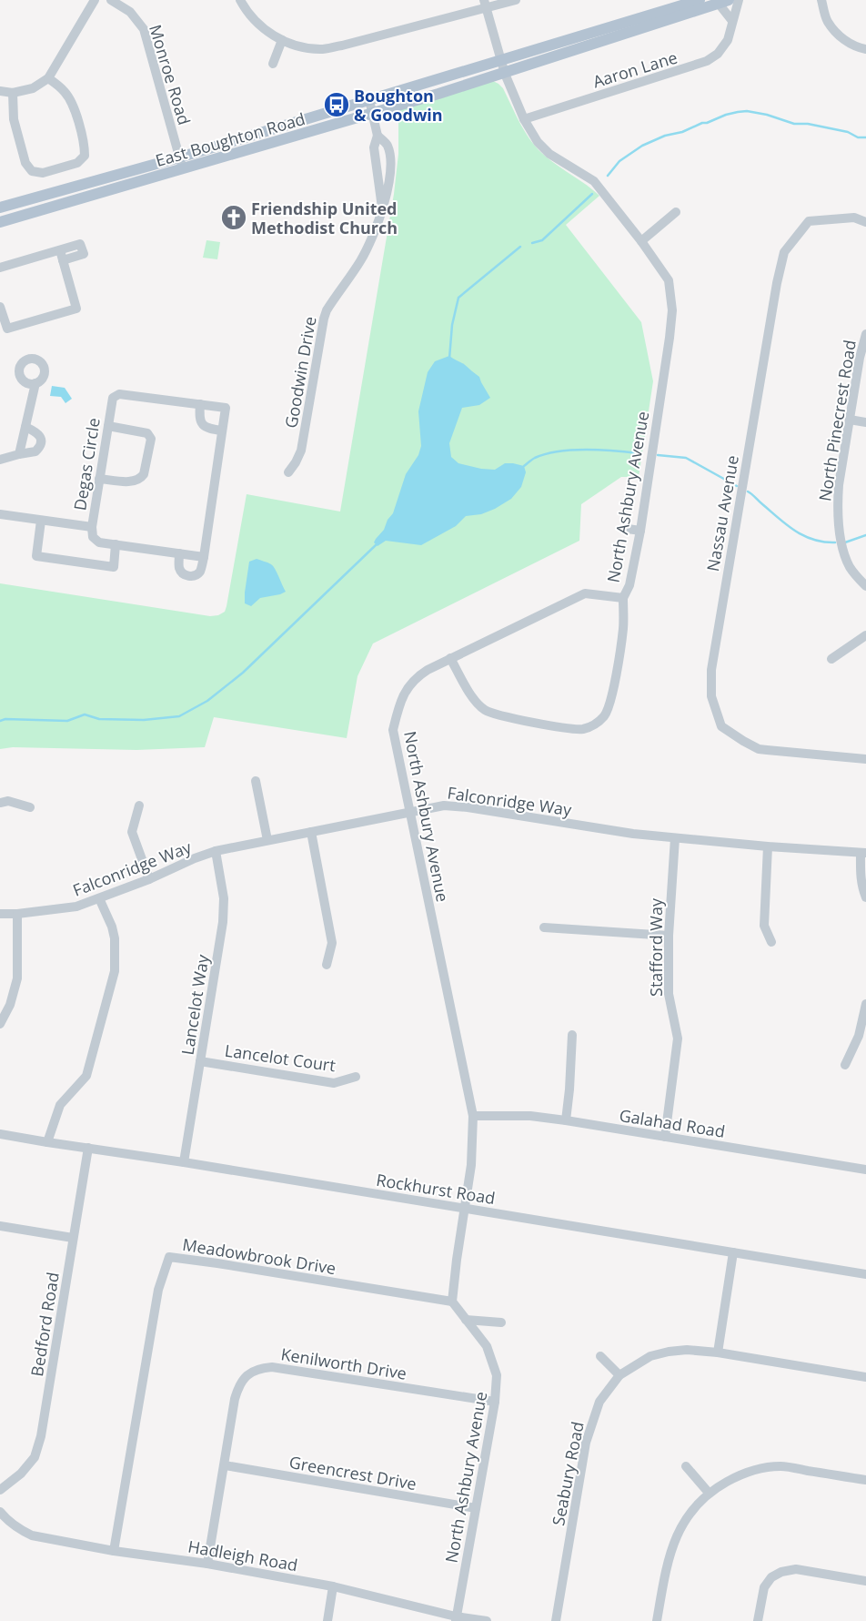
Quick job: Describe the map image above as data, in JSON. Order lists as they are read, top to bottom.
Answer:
{
  "streets": {
    "main road": ["East Boughton Road"],
    "street": [
      "Aaron Lane",
      "Monroe Road",
      "Goodwin Drive",
      "North Pinecrest Road",
      "Degas Circle",
      "North Ashbury Avenue",
      "Nassau Avenue",
      "Falconridge Way",
      "Stafford Way",
      "Lancelot Way",
      "Lancelot Court",
      "Galahad Road",
      "Rockhurst Road",
      "Meadowbrook Drive",
      "Bedford Road",
      "Kenilworth Drive",
      "Greencrest Drive",
      "Seabury Road",
      "Hadleigh Road"
    ]
  },
  "crossings": [
    ["Aaron Lane", "North Ashbury Avenue"],
    ["Monroe Road", "East Boughton Road"],
    ["East Boughton Road", "Goodwin Drive"],
    ["East Boughton Road", "North Ashbury Avenue"],
    ["North Ashbury Avenue", "Falconridge Way"],
    ["North Ashbury Avenue", "Galahad Road"],
    ["North Ashbury Avenue", "Rockhurst Road"],
    ["North Ashbury Avenue", "Meadowbrook Drive"],
    ["North Ashbury Avenue", "Kenilworth Drive"],
    ["North Ashbury Avenue", "Greencrest Drive"],
    ["North Ashbury Avenue", "Hadleigh Road"],
    ["Falconridge Way", "Stafford Way"],
    ["Falconridge Way", "Lancelot Way"],
    ["Stafford Way", "Galahad Road"],
    ["Lancelot Way", "Lancelot Court"],
    ["Lancelot Way", "Rockhurst Road"],
    ["Rockhurst Road", "Bedford Road"],
    ["Meadowbrook Drive", "Hadleigh Road"],
    ["Kenilworth Drive", "Greencrest Drive"],
    ["Kenilworth Drive", "Hadleigh Road"]
  ],
  "places": {
    "bus stop": ["Boughton & Goodwin"],
    "church": ["Friendship United Methodist Church"]
  }
}
